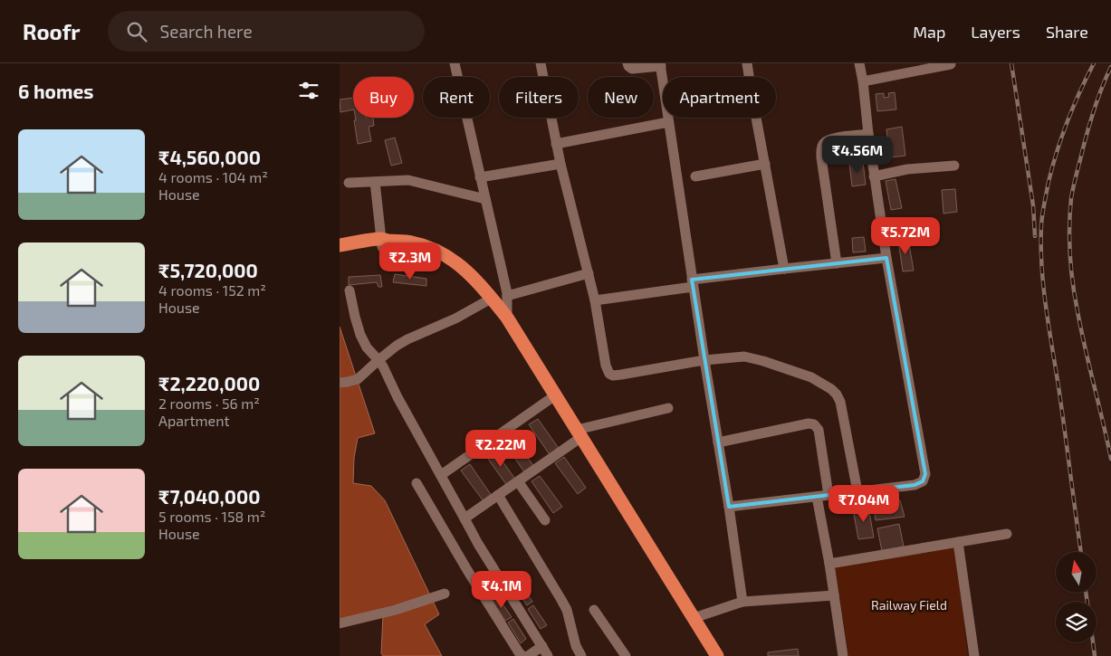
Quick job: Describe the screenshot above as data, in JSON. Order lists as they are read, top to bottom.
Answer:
{
  "parks": ["Railway Field"],
  "north": "top",
  "page": {
    "header": "Roofr",
    "search": "Search here",
    "nav": ["Map", "Layers", "Share"],
    "heading": "6 homes",
    "chip": [
      "Buy",
      "Rent",
      "Filters",
      "New",
      "Apartment"
    ],
    "list": [
      {
        "name": "₹4,560,000",
        "note": "4 rooms · 104 m² · House"
      },
      {
        "name": "₹5,720,000",
        "note": "4 rooms · 152 m² · House"
      },
      {
        "name": "₹2,220,000",
        "note": "2 rooms · 56 m² · Apartment"
      },
      {
        "name": "₹7,040,000",
        "note": "5 rooms · 158 m² · House"
      }
    ],
    "price": [
      "₹4.56M",
      "₹5.72M",
      "₹2.3M",
      "₹2.22M",
      "₹7.04M",
      "₹4.1M"
    ]
  }
}
